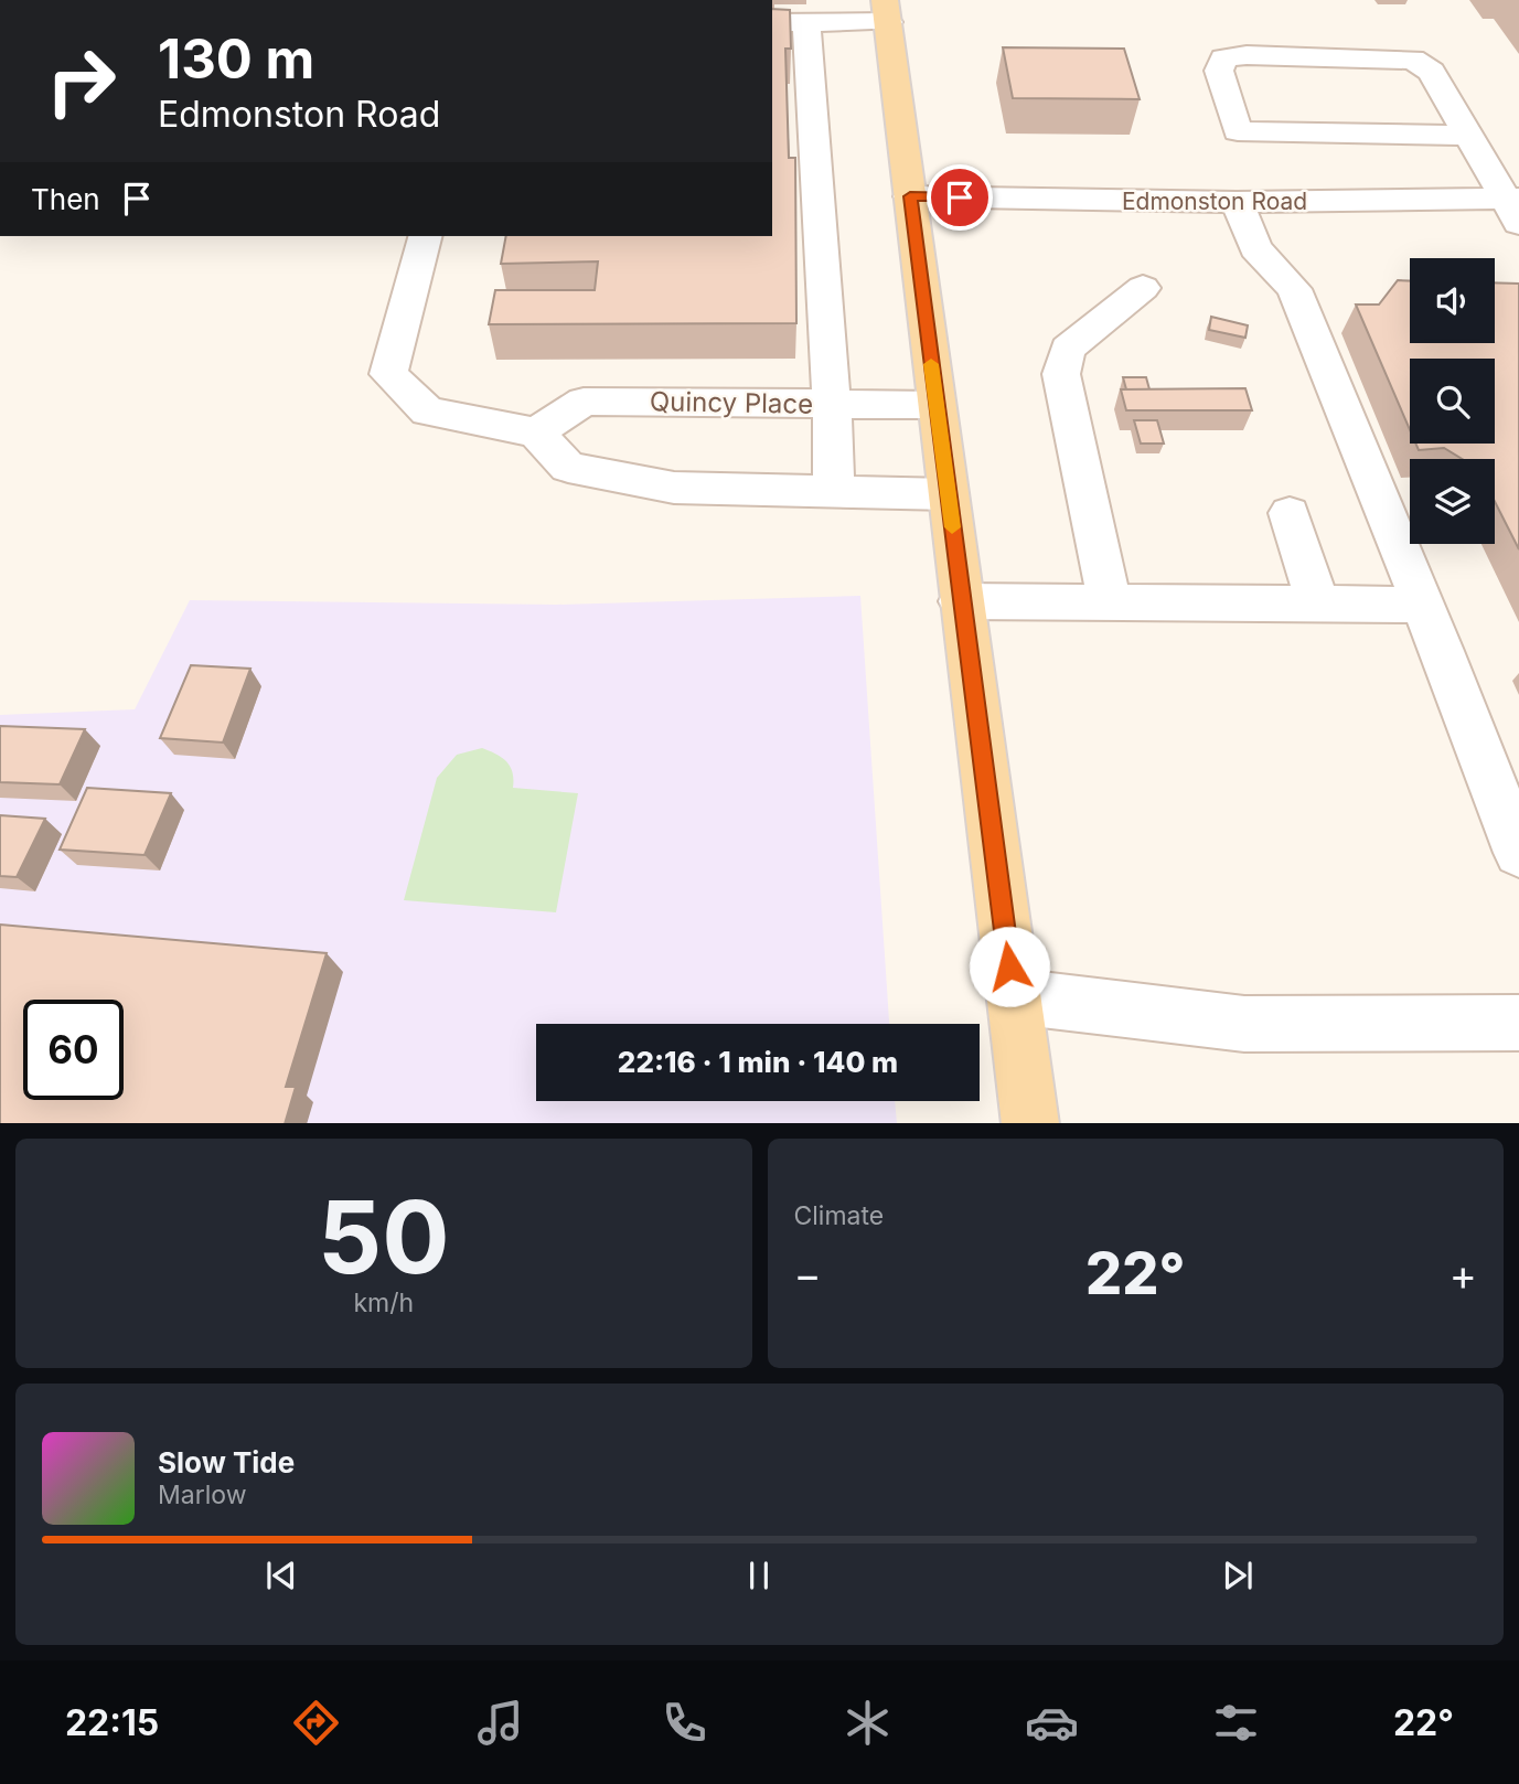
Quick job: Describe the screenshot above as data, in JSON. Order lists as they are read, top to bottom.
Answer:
{
  "streets": {
    "street": ["Edmonston Road", "Quincy Place"]
  },
  "page": {
    "turn": ["130 m", "Edmonston Road"],
    "then": "Then",
    "limit": "60",
    "trip": "22:16 · 1 min · 140 m",
    "tile": [
      ["50", "km/h"],
      "Climate"
    ],
    "heat": ["−", "22°", "+"],
    "song": ["Slow Tide", "Marlow"],
    "tabs": ["22:15", "22°"]
  }
}
